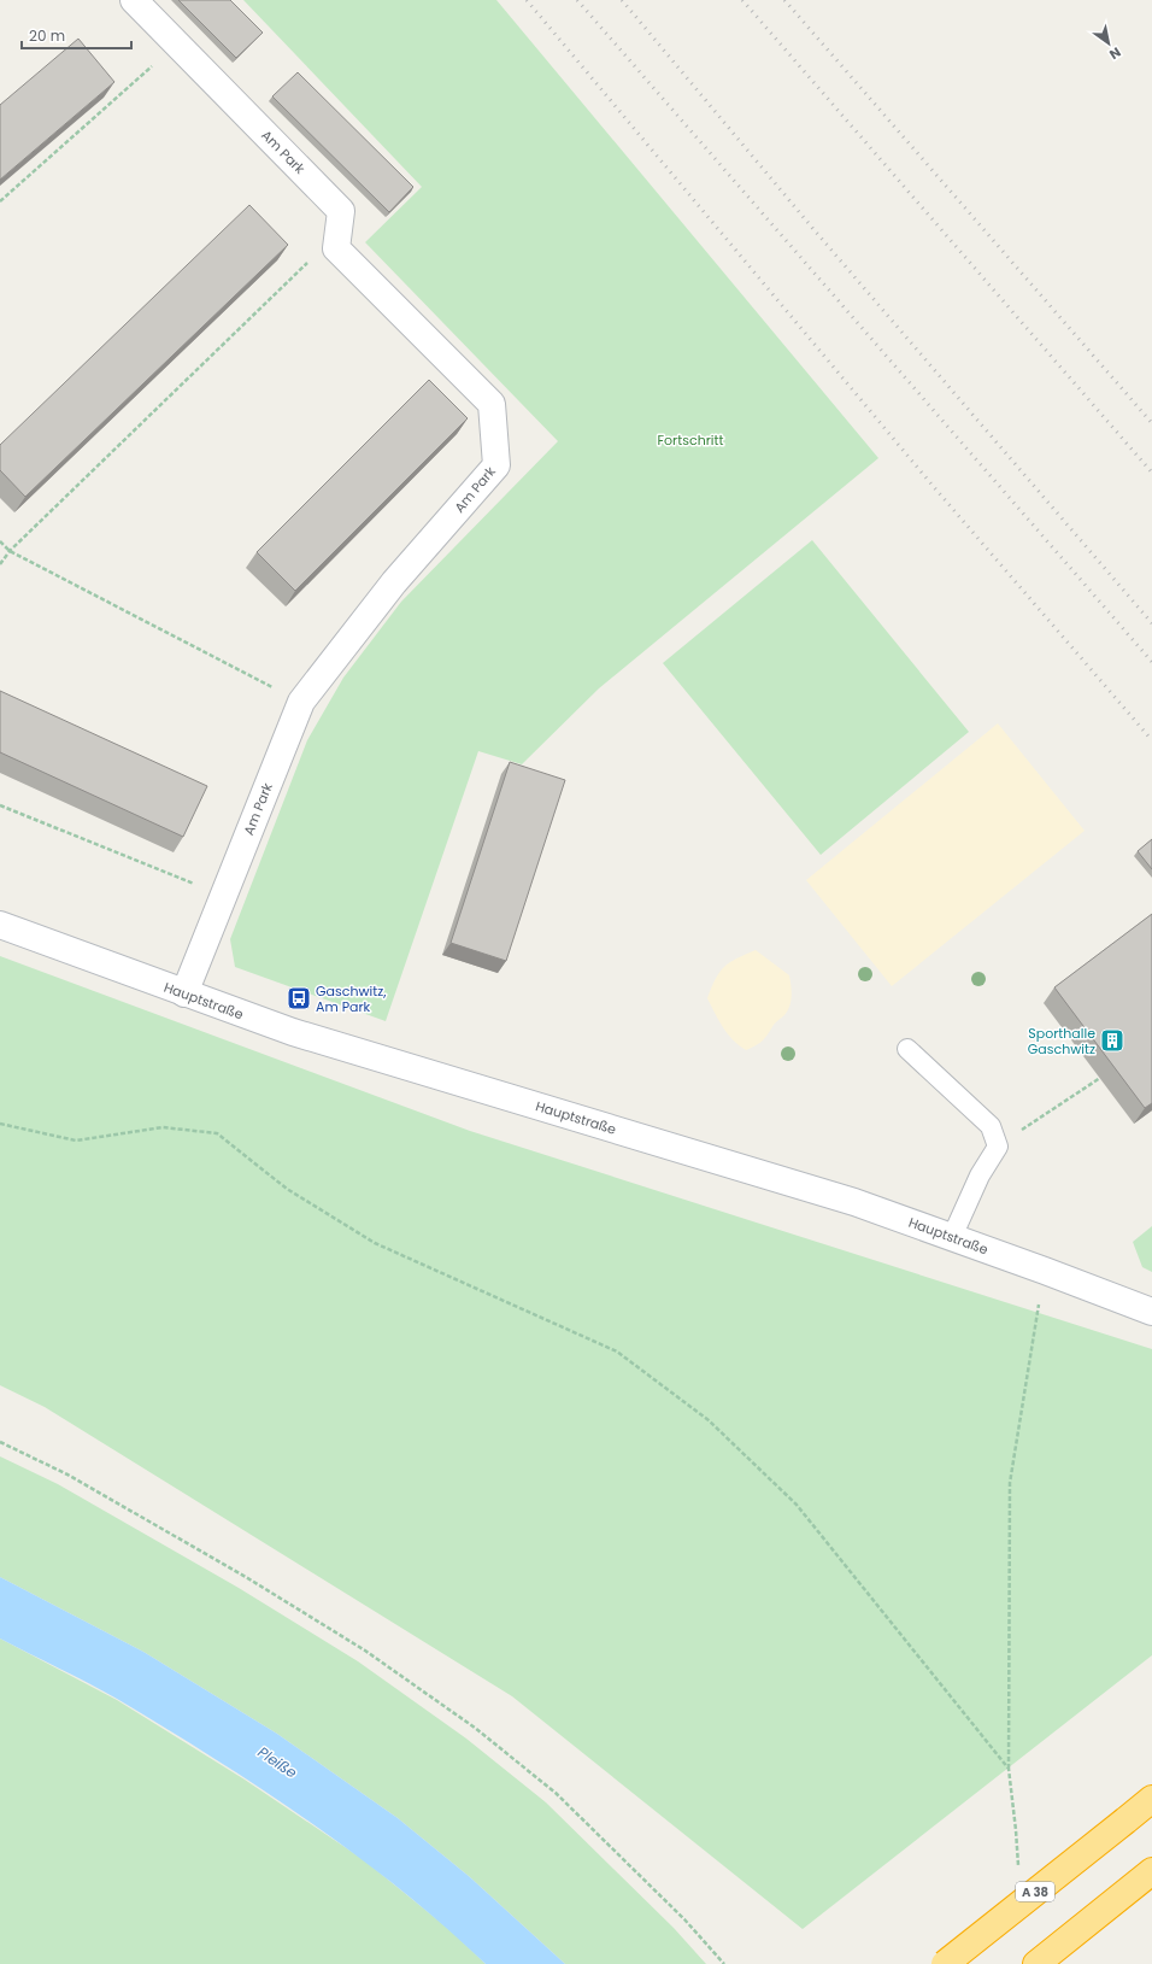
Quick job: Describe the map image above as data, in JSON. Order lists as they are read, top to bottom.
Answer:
{
  "streets": {
    "highway": ["A 38"],
    "street": ["Am Park", "Hauptstraße"]
  },
  "crossings": [
    ["Am Park", "Hauptstraße"]
  ],
  "water": ["Pleiße"],
  "parks": ["Fortschritt"],
  "places": {
    "bus stop": ["Gaschwitz, Am Park"],
    "building": ["Sporthalle Gaschwitz"]
  },
  "scale_bar": "20 m",
  "north": "bottom right"
}
